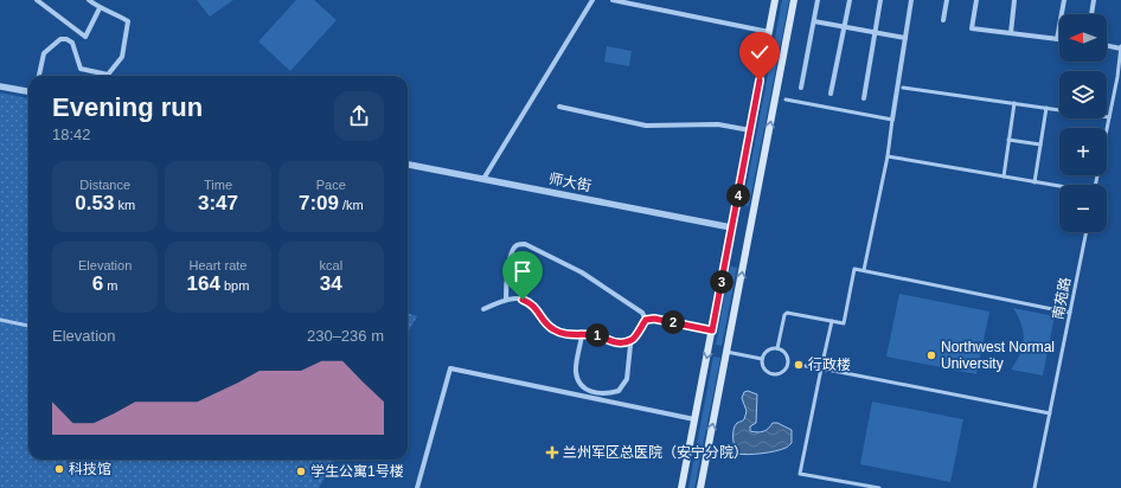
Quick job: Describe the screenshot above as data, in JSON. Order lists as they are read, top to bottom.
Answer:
{
  "streets": {
    "street": ["师大街", "南苑路"]
  },
  "places": {
    "other": [
      "Northwest Normal University",
      "行政楼",
      "科技馆",
      "学生公寓1号楼"
    ],
    "health": ["兰州军区总医院（安宁分院）"]
  },
  "north": "left",
  "page": {
    "map_buttons": ["+", "−"],
    "heading": ["Evening run", "18:42"],
    "stats": [
      ["Distance", "0.53 km"],
      ["Time", "3:47"],
      ["Pace", "7:09 /km"],
      ["Elevation", "6 m"],
      ["Heart rate", "164 bpm"],
      ["kcal", "34"]
    ],
    "pins": [
      "4",
      "3",
      "2",
      "1"
    ],
    "chart": ["Elevation", "230–236 m"]
  }
}
